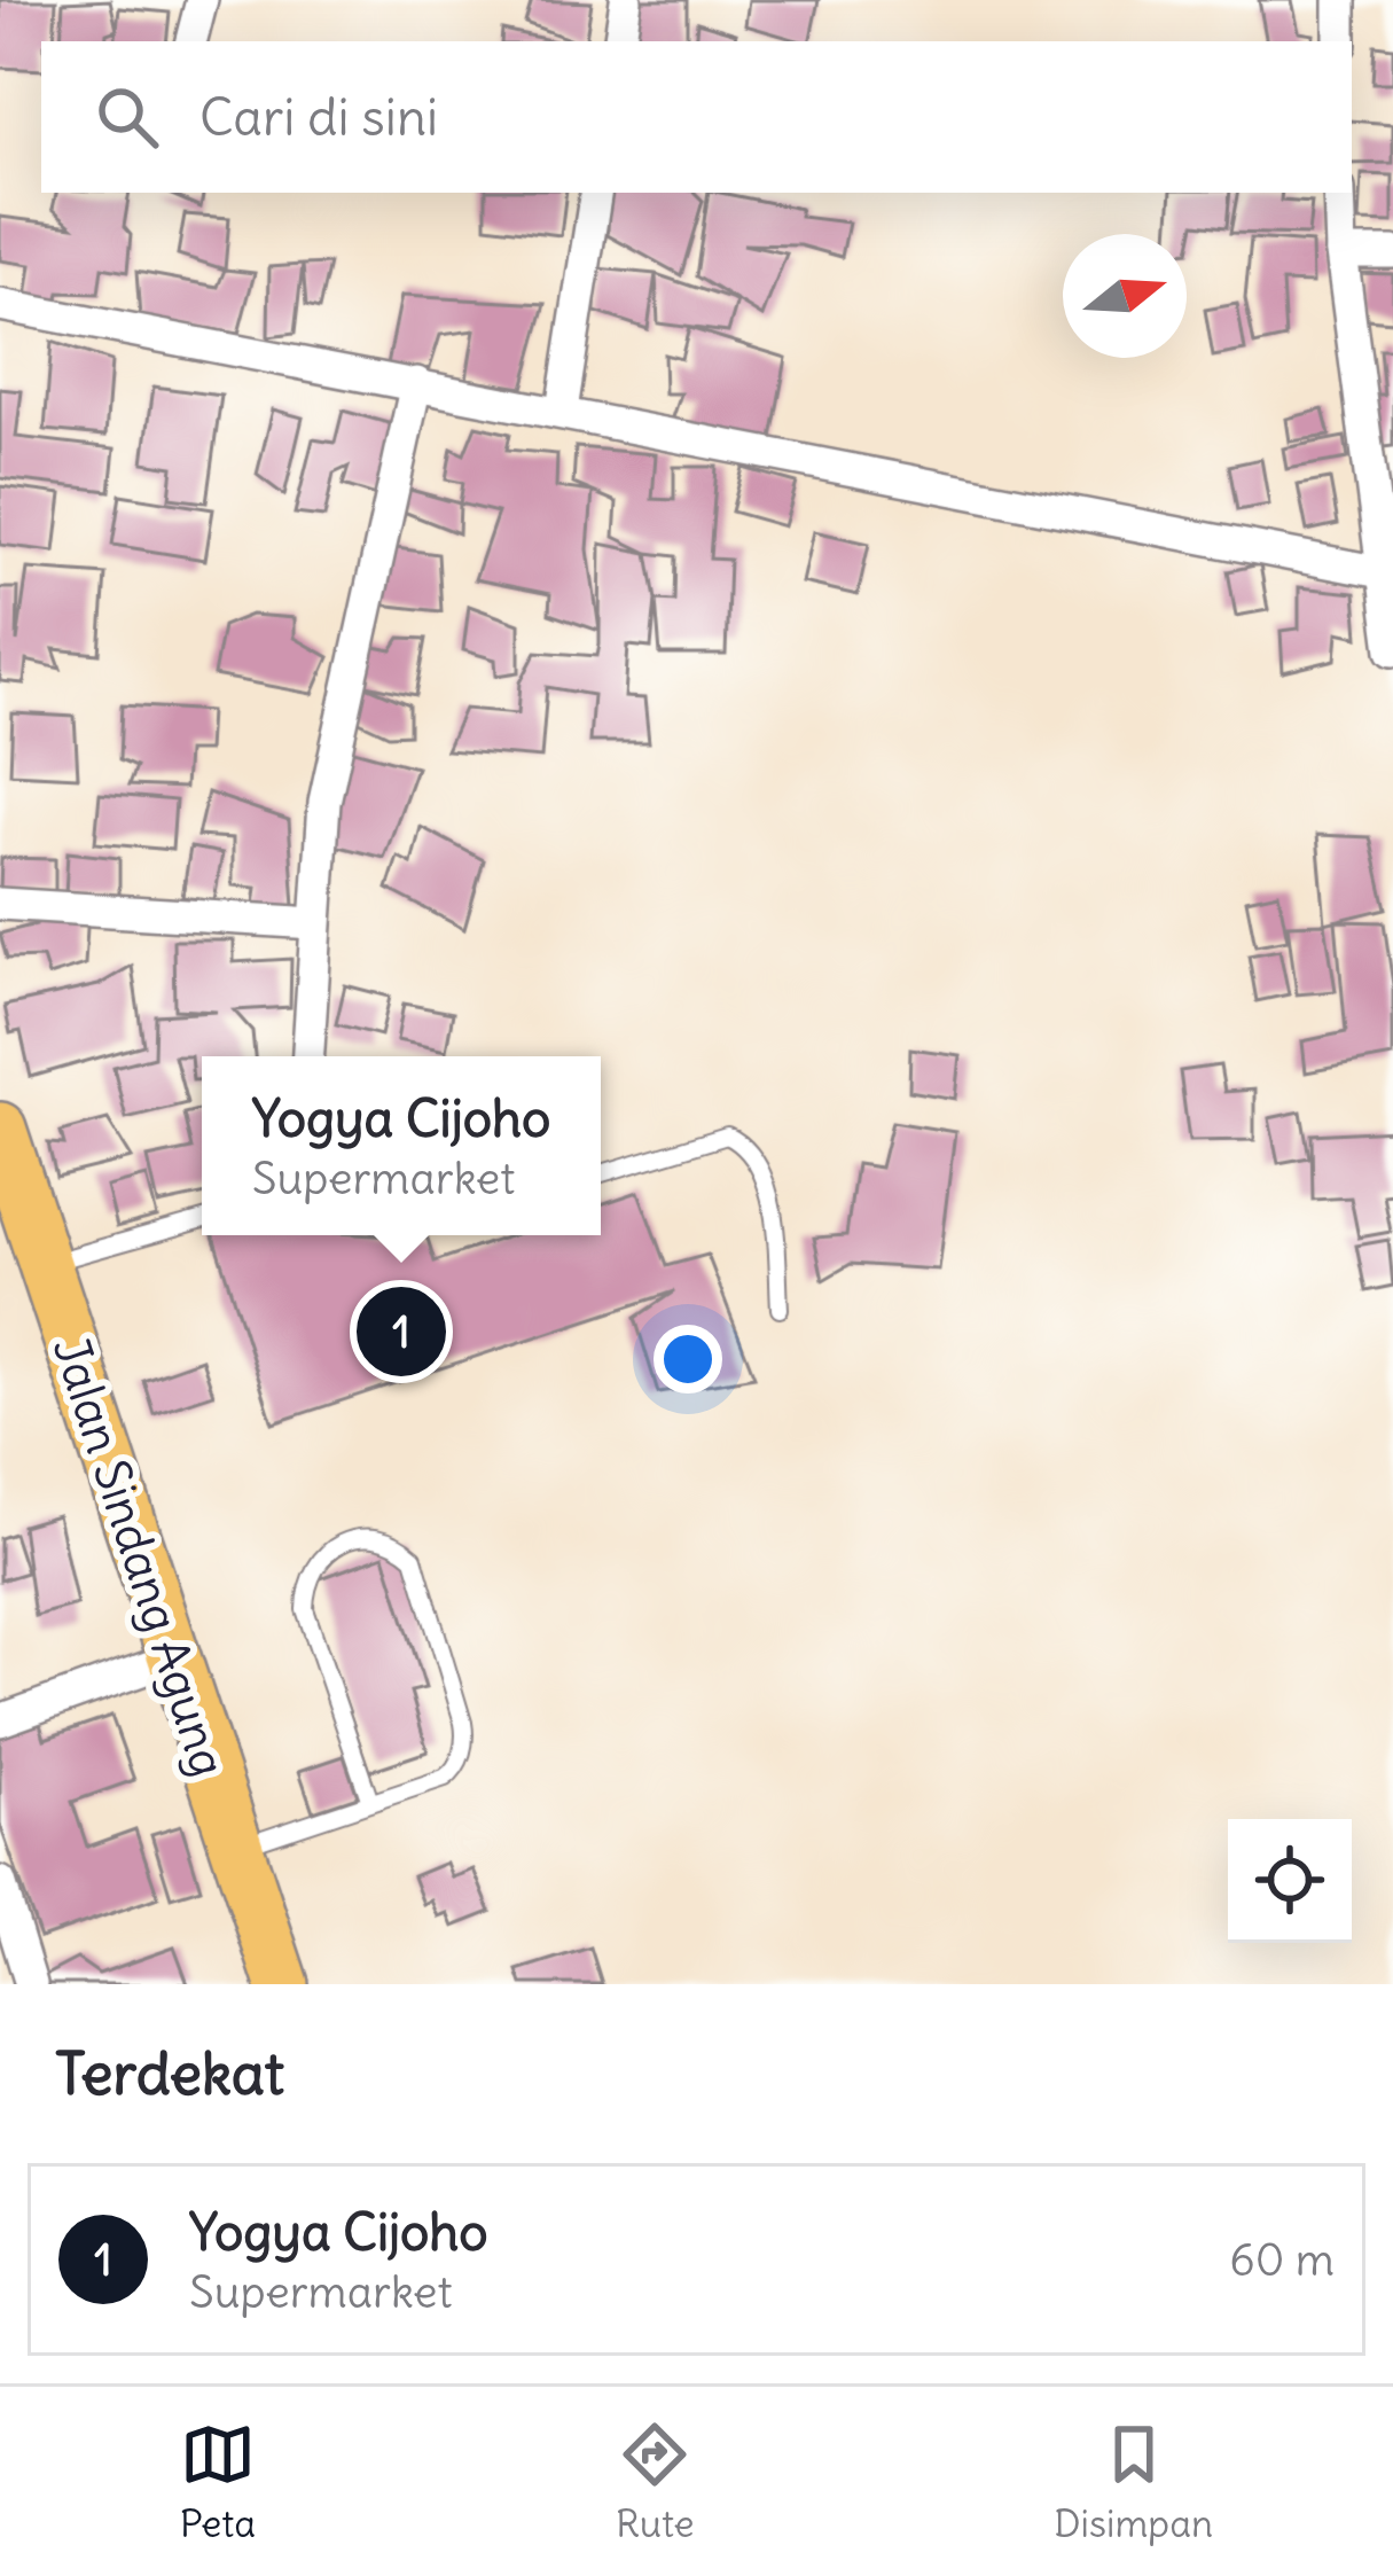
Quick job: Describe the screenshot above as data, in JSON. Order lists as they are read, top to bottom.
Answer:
{
  "streets": {
    "main road": ["Jalan Sindang Agung"]
  },
  "north": "right",
  "page": {
    "search": "Cari di sini",
    "popup": ["Yogya Cijoho", "Supermarket"],
    "pins": "1",
    "heading": "Terdekat",
    "list": [
      {
        "mark": "1",
        "name": "Yogya Cijoho",
        "note": "Supermarket",
        "value": "60 m"
      }
    ],
    "nav": ["Peta", "Rute", "Disimpan"]
  }
}
